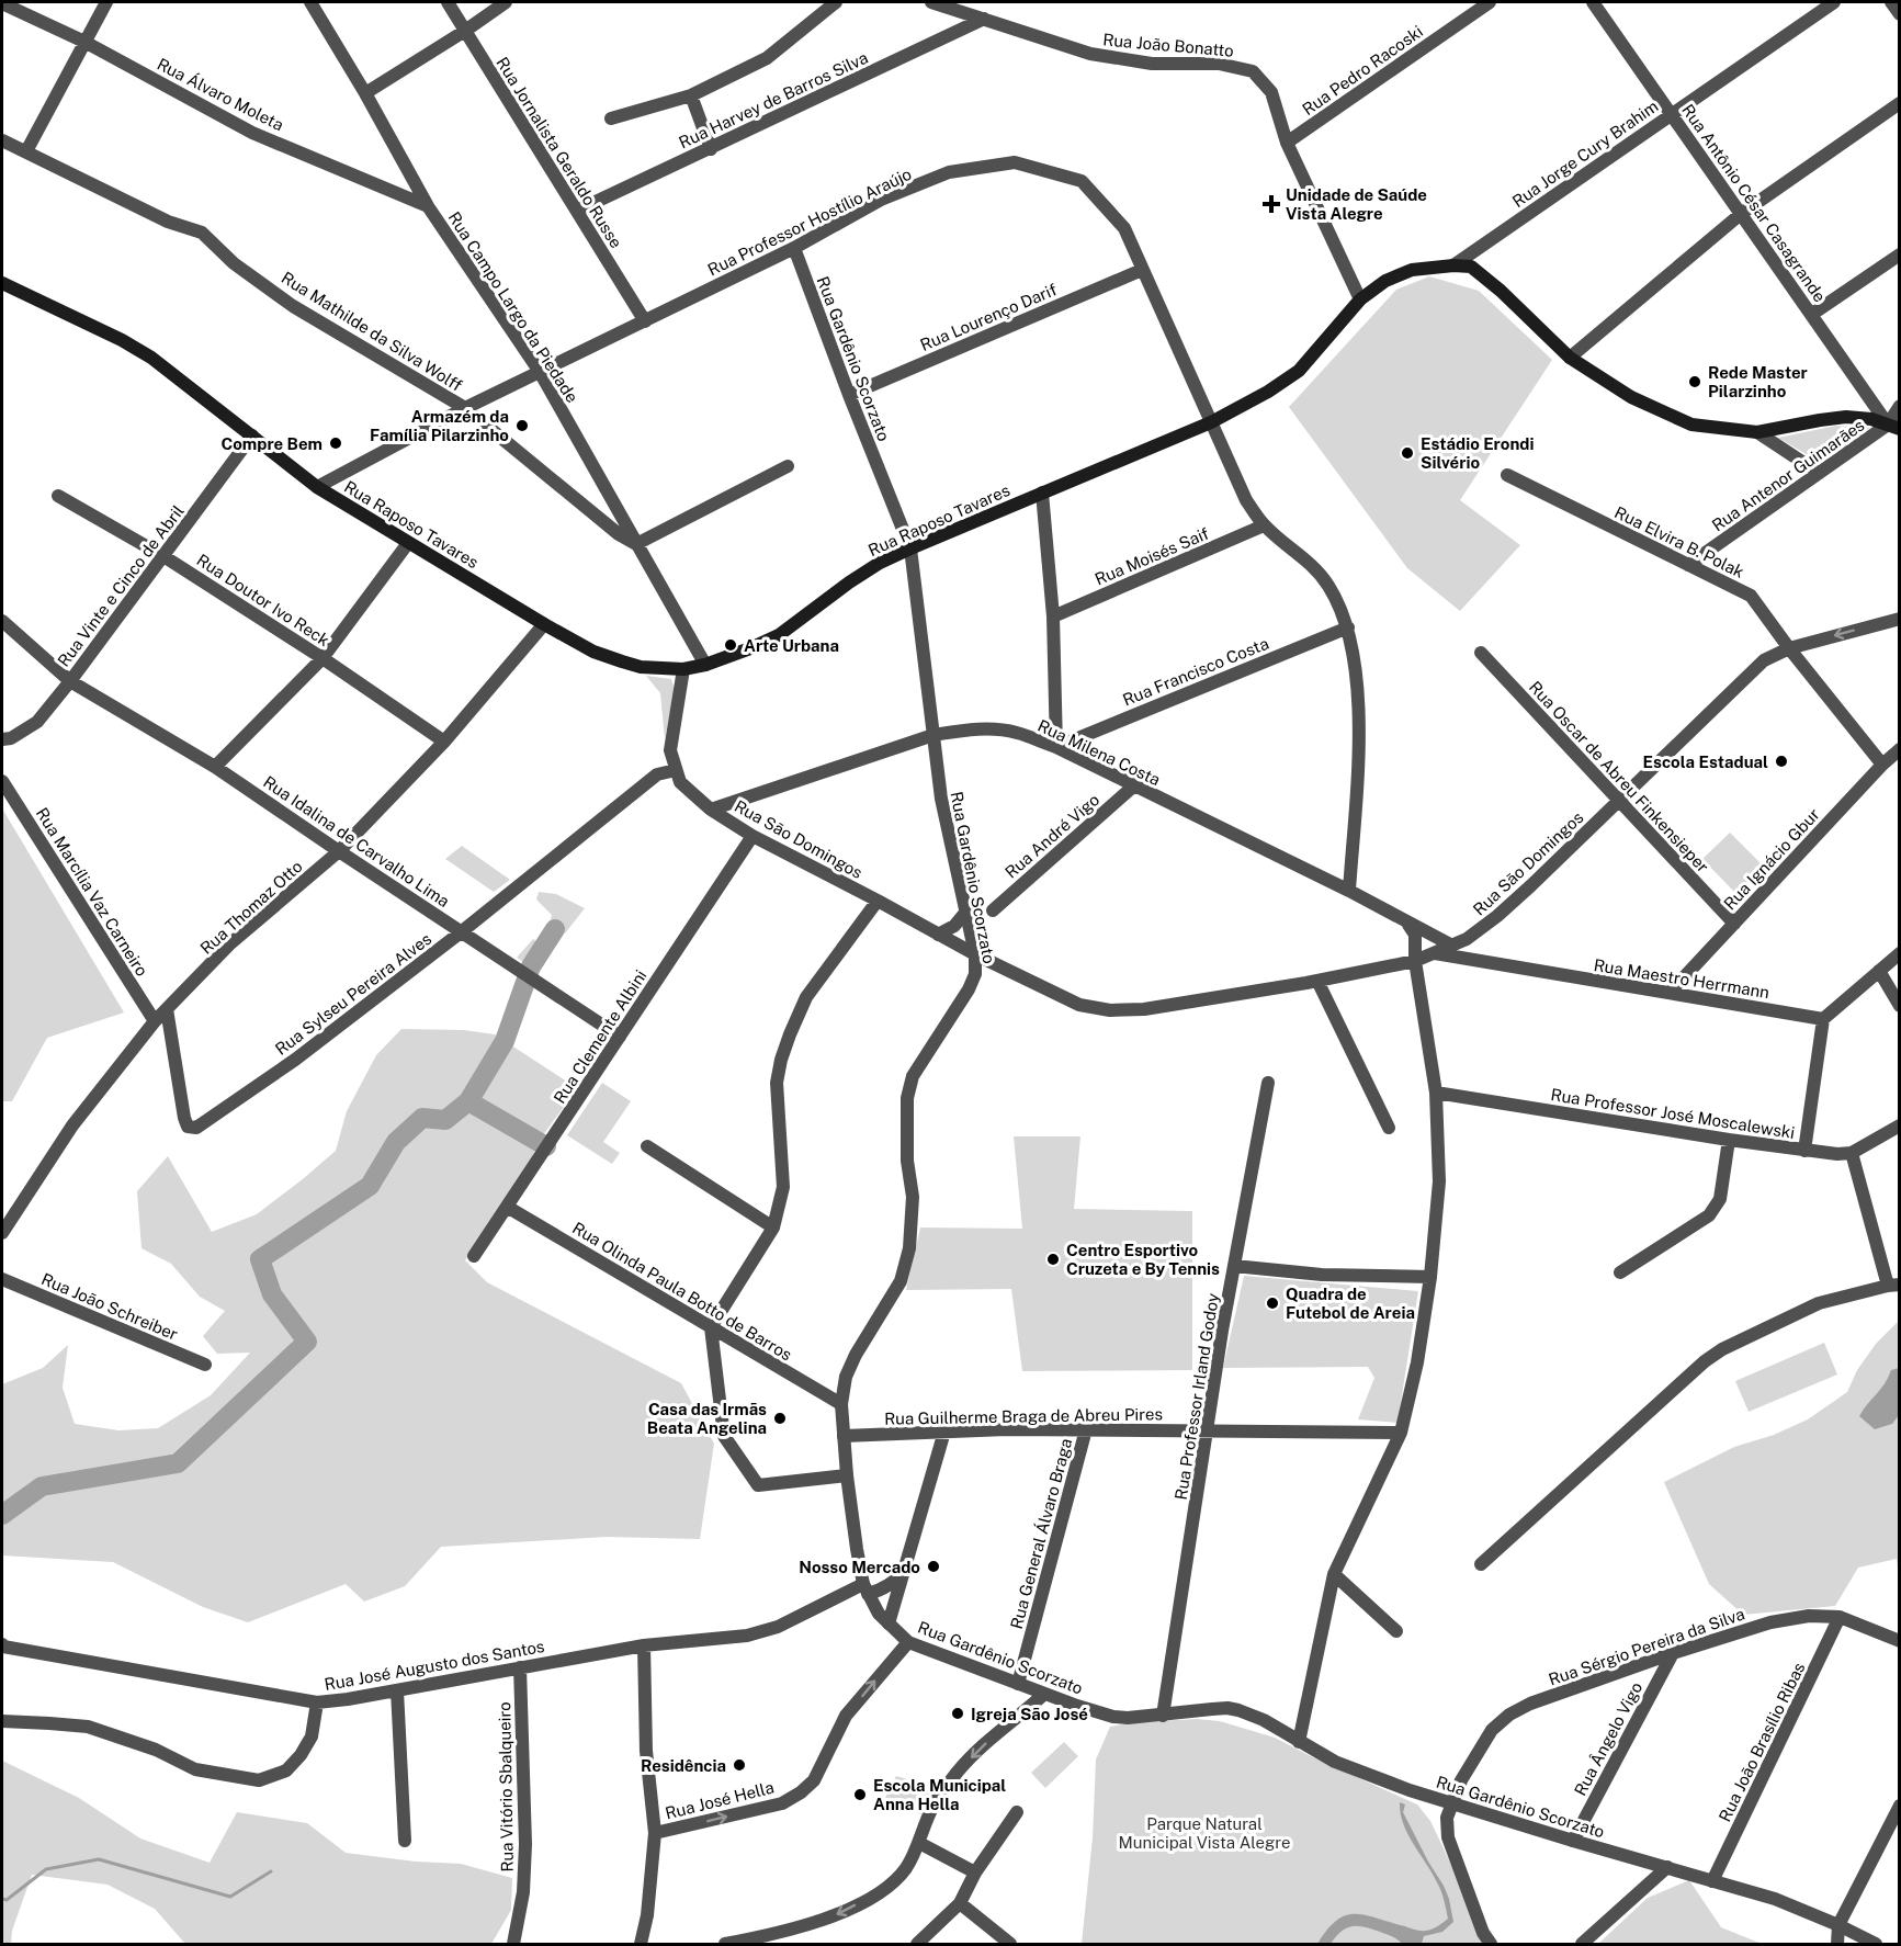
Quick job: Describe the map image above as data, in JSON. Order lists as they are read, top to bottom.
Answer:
{
  "streets": {
    "main road": ["Rua Raposo Tavares"],
    "street": [
      "Rua João Bonatto",
      "Rua Pedro Racoski",
      "Rua Álvaro Moleta",
      "Rua Harvey de Barros Silva",
      "Rua Jornalista Geraldo Russe",
      "Rua Jorge Cury Brahim",
      "Rua Antônio César Casagrande",
      "Rua Professor Hostílio Araújo",
      "Rua Campo Largo da Piedade",
      "Rua Lourenço Darif",
      "Rua Mathilde da Silva Wolff",
      "Rua Gardênio Scorzato",
      "Rua Antenor Guimarães",
      "Rua Elvira B. Polak",
      "Rua Moisés Saif",
      "Rua Vinte e Cinco de Abril",
      "Rua Doutor Ivo Reck",
      "Rua Francisco Costa",
      "Rua Milena Costa",
      "Rua Oscar de Abreu Finkensieper",
      "Rua André Vigo",
      "Rua São Domingos",
      "Rua Idalina de Carvalho Lima",
      "Rua Ignácio Gbur",
      "Rua Marcília Vaz Carneiro",
      "Rua Thomaz Otto",
      "Rua Maestro Herrmann",
      "Rua Sylseu Pereira Alves",
      "Rua Clemente Albini",
      "Rua Professor José Moscalewski",
      "Rua Olinda Paula Botto de Barros",
      "Rua João Schreiber",
      "Rua Professor Irland Godoy",
      "Rua Guilherme Braga de Abreu Pires",
      "Rua General Álvaro Braga",
      "Rua Sérgio Pereira da Silva",
      "Rua José Augusto dos Santos",
      "Rua Ângelo Vigo",
      "Rua João Brasílio Ribas",
      "Rua Vitório Sbalqueiro",
      "Rua José Hella"
    ]
  },
  "crossings": [
    ["Rua João Bonatto", "Rua Pedro Racoski"],
    ["Rua João Bonatto", "Rua Harvey de Barros Silva"],
    ["Rua Álvaro Moleta", "Rua Campo Largo da Piedade"],
    ["Rua Harvey de Barros Silva", "Rua Jornalista Geraldo Russe"],
    ["Rua Jornalista Geraldo Russe", "Rua Professor Hostílio Araújo"],
    ["Rua Jorge Cury Brahim", "Rua Antônio César Casagrande"],
    ["Rua Jorge Cury Brahim", "Rua Raposo Tavares"],
    ["Rua Antônio César Casagrande", "Rua Antenor Guimarães"],
    ["Rua Antônio César Casagrande", "Rua Raposo Tavares"],
    ["Rua Professor Hostílio Araújo", "Rua Campo Largo da Piedade"],
    ["Rua Professor Hostílio Araújo", "Rua Lourenço Darif"],
    ["Rua Professor Hostílio Araújo", "Rua Mathilde da Silva Wolff"],
    ["Rua Professor Hostílio Araújo", "Rua Gardênio Scorzato"],
    ["Rua Professor Hostílio Araújo", "Rua Raposo Tavares"],
    ["Rua Professor Hostílio Araújo", "Rua Moisés Saif"],
    ["Rua Professor Hostílio Araújo", "Rua Francisco Costa"],
    ["Rua Professor Hostílio Araújo", "Rua Milena Costa"],
    ["Rua Campo Largo da Piedade", "Rua Mathilde da Silva Wolff"],
    ["Rua Campo Largo da Piedade", "Rua Raposo Tavares"],
    ["Rua Lourenço Darif", "Rua Gardênio Scorzato"],
    ["Rua Gardênio Scorzato", "Rua Raposo Tavares"],
    ["Rua Gardênio Scorzato", "Rua Milena Costa"],
    ["Rua Gardênio Scorzato", "Rua São Domingos"],
    ["Rua Gardênio Scorzato", "Rua Olinda Paula Botto de Barros"],
    ["Rua Gardênio Scorzato", "Rua Professor Irland Godoy"],
    ["Rua Gardênio Scorzato", "Rua Guilherme Braga de Abreu Pires"],
    ["Rua Gardênio Scorzato", "Rua General Álvaro Braga"],
    ["Rua Gardênio Scorzato", "Rua Sérgio Pereira da Silva"],
    ["Rua Gardênio Scorzato", "Rua José Augusto dos Santos"],
    ["Rua Gardênio Scorzato", "Rua Ângelo Vigo"],
    ["Rua Gardênio Scorzato", "Rua João Brasílio Ribas"],
    ["Rua Gardênio Scorzato", "Rua José Hella"],
    ["Rua Antenor Guimarães", "Rua Raposo Tavares"],
    ["Rua Antenor Guimarães", "Rua Elvira B. Polak"],
    ["Rua Raposo Tavares", "Rua Vinte e Cinco de Abril"],
    ["Rua Raposo Tavares", "Rua Thomaz Otto"],
    ["Rua Elvira B. Polak", "Rua São Domingos"],
    ["Rua Elvira B. Polak", "Rua Ignácio Gbur"],
    ["Rua Vinte e Cinco de Abril", "Rua Doutor Ivo Reck"],
    ["Rua Vinte e Cinco de Abril", "Rua Idalina de Carvalho Lima"],
    ["Rua Doutor Ivo Reck", "Rua Thomaz Otto"],
    ["Rua Francisco Costa", "Rua Milena Costa"],
    ["Rua Milena Costa", "Rua André Vigo"],
    ["Rua Milena Costa", "Rua São Domingos"],
    ["Rua Oscar de Abreu Finkensieper", "Rua São Domingos"],
    ["Rua Oscar de Abreu Finkensieper", "Rua Ignácio Gbur"],
    ["Rua São Domingos", "Rua Maestro Herrmann"],
    ["Rua São Domingos", "Rua Sylseu Pereira Alves"],
    ["Rua São Domingos", "Rua Clemente Albini"],
    ["Rua Idalina de Carvalho Lima", "Rua Thomaz Otto"],
    ["Rua Idalina de Carvalho Lima", "Rua Sylseu Pereira Alves"],
    ["Rua Idalina de Carvalho Lima", "Rua Clemente Albini"],
    ["Rua Ignácio Gbur", "Rua Maestro Herrmann"],
    ["Rua Marcília Vaz Carneiro", "Rua Thomaz Otto"],
    ["Rua Thomaz Otto", "Rua Sylseu Pereira Alves"],
    ["Rua Clemente Albini", "Rua Olinda Paula Botto de Barros"],
    ["Rua Professor Irland Godoy", "Rua Guilherme Braga de Abreu Pires"],
    ["Rua Guilherme Braga de Abreu Pires", "Rua General Álvaro Braga"],
    ["Rua Sérgio Pereira da Silva", "Rua Ângelo Vigo"],
    ["Rua Sérgio Pereira da Silva", "Rua João Brasílio Ribas"],
    ["Rua José Augusto dos Santos", "Rua Vitório Sbalqueiro"]
  ],
  "one_way": ["Rua José Hella"],
  "parks": ["Parque Natural Municipal Vista Alegre"],
  "places": {
    "health": ["Unidade de Saúde Vista Alegre"],
    "other": [
      "Rede Master Pilarzinho",
      "Armazém da Família Pilarzinho",
      "Compre Bem",
      "Estádio Erondi Silvério",
      "Arte Urbana",
      "Escola Estadual",
      "Centro Esportivo Cruzeta e By Tennis",
      "Quadra de Futebol de Areia",
      "Casa das Irmãs Beata Angelina",
      "Nosso Mercado",
      "Igreja São José",
      "Residência",
      "Escola Municipal Anna Hella"
    ]
  }
}
